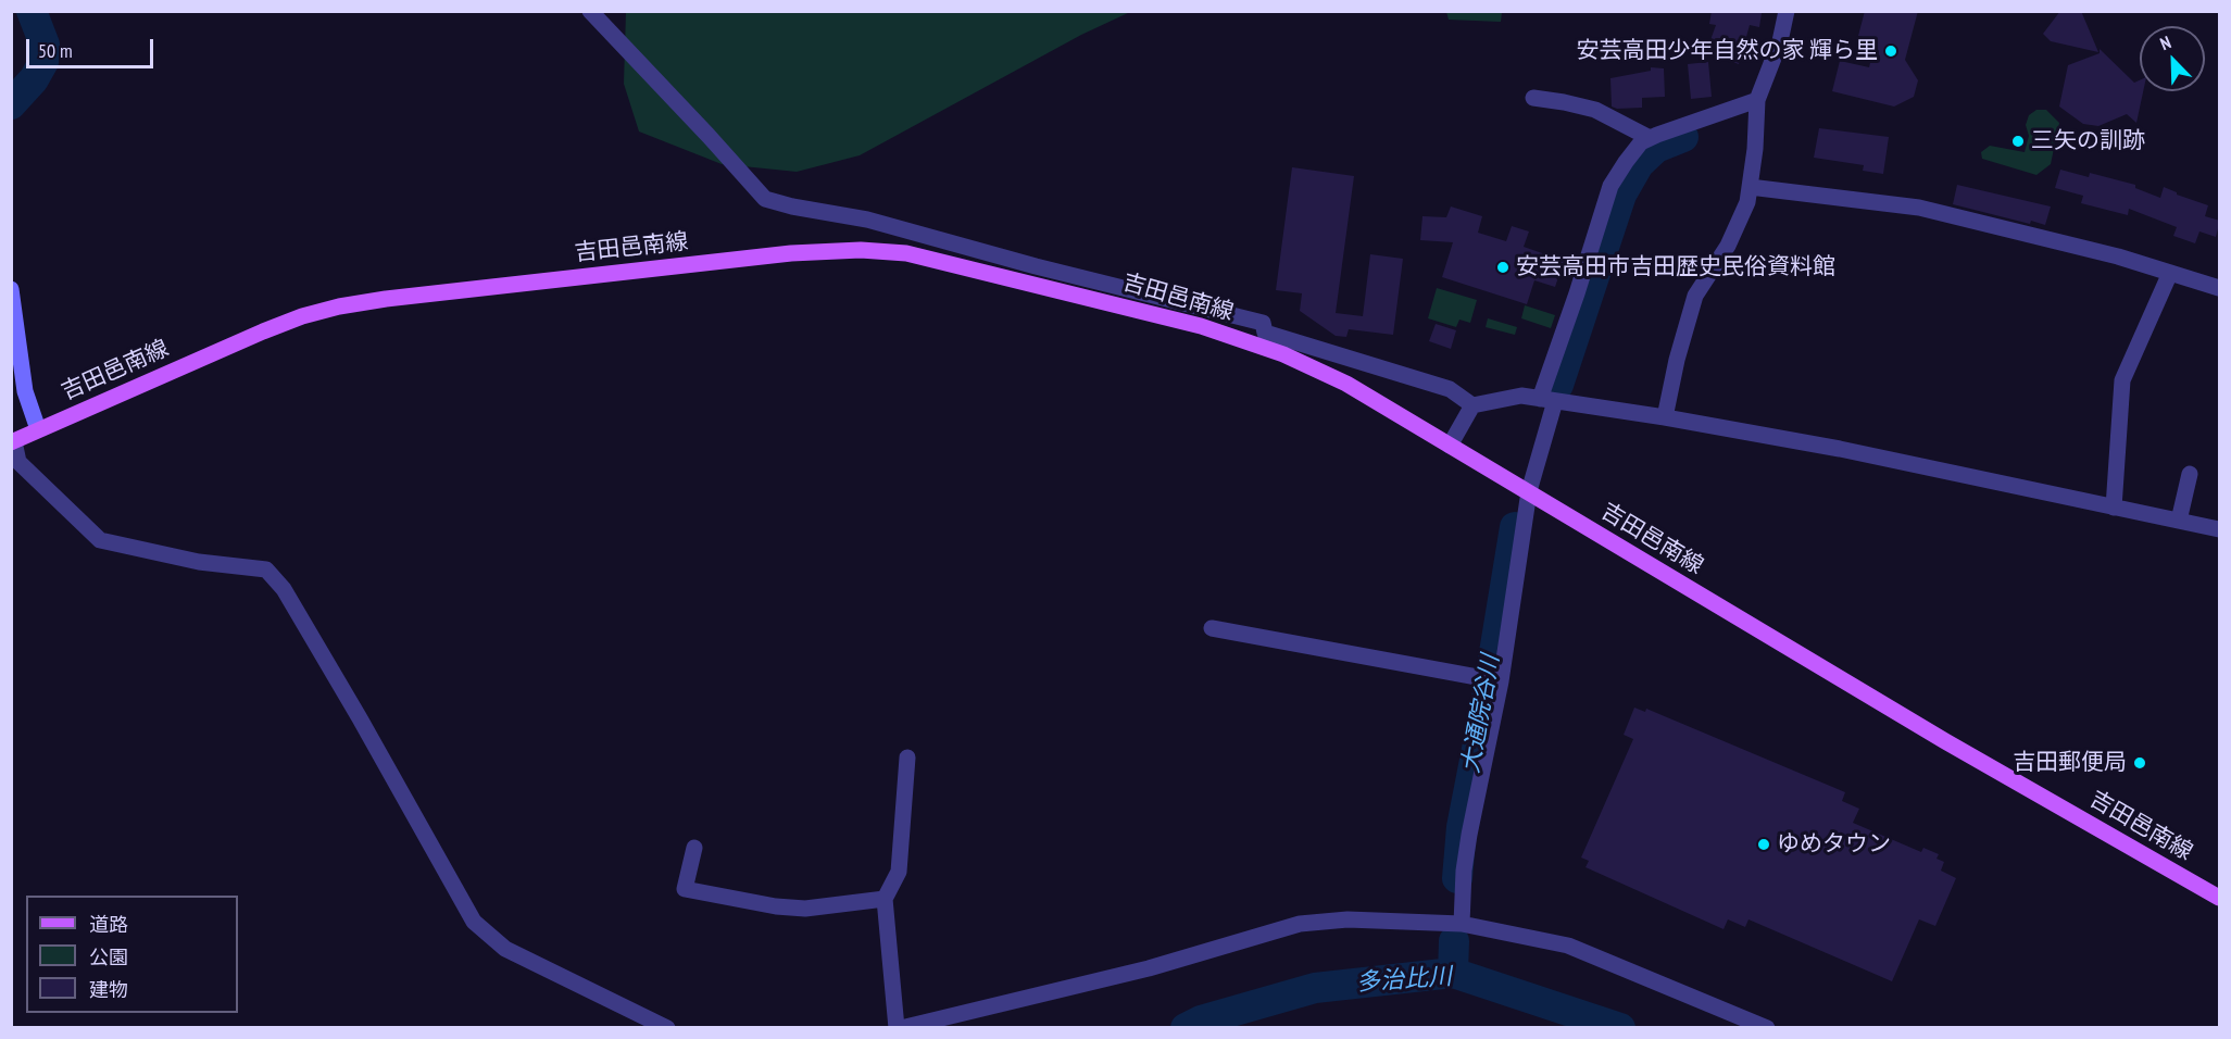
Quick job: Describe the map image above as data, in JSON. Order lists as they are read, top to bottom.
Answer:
{
  "streets": {
    "main road": ["吉田邑南線"]
  },
  "water": ["大通院谷川", "多治比川"],
  "places": [
    "安芸高田少年自然の家 輝ら里",
    "三矢の訓跡",
    "安芸高田市吉田歴史民俗資料館",
    "吉田郵便局",
    "ゆめタウン"
  ],
  "legend": ["道路", "公園", "建物"],
  "scale_bar": "50 m",
  "north": "top left"
}
